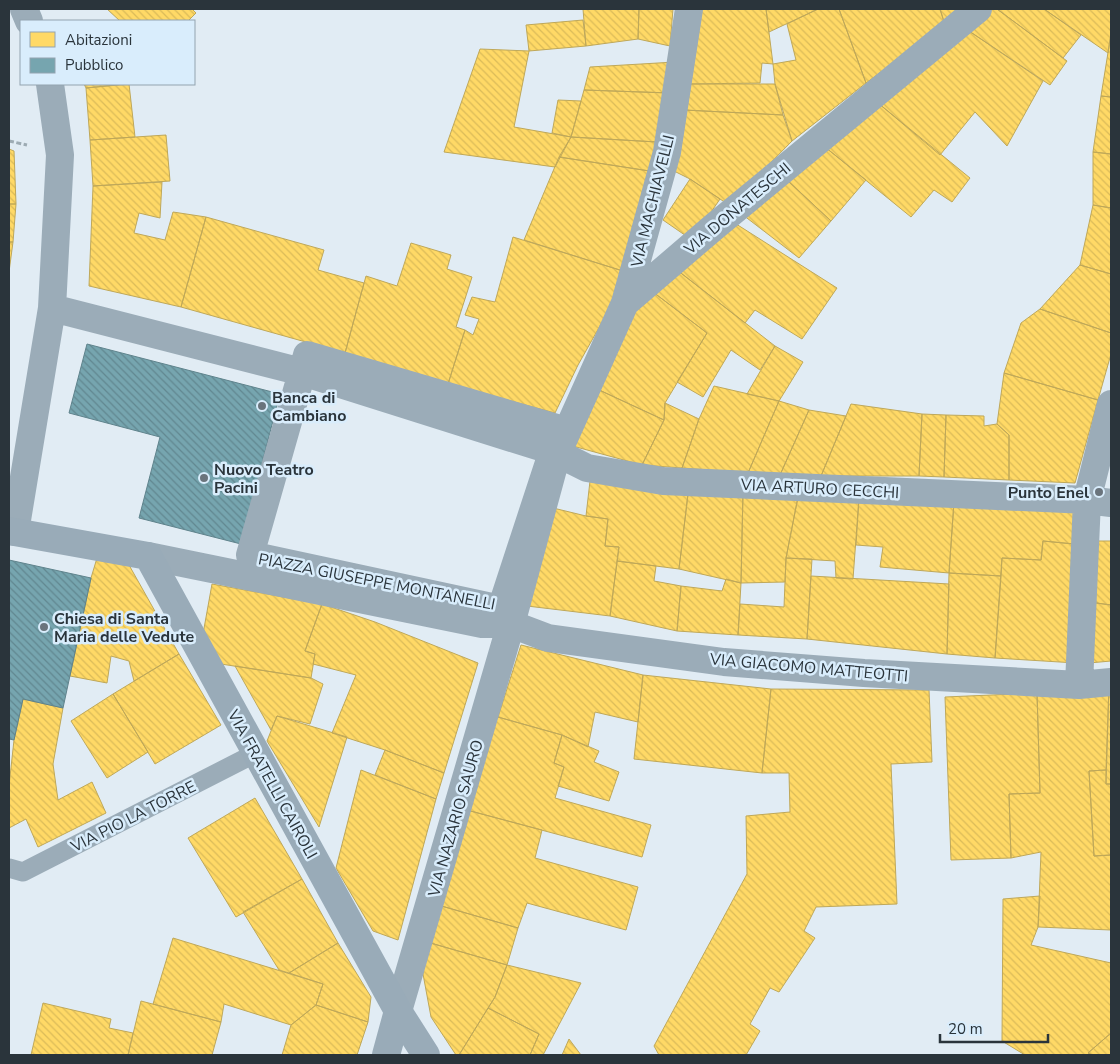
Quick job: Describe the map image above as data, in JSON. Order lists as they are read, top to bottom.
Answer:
{
  "streets": {
    "street": [
      "VIA MACHIAVELLI",
      "VIA DONATESCHI",
      "VIA ARTURO CECCHI",
      "PIAZZA GIUSEPPE MONTANELLI",
      "VIA GIACOMO MATTEOTTI",
      "VIA FRATELLI CAIROLI",
      "VIA NAZARIO SAURO"
    ],
    "lane": ["VIA PIO LA TORRE"]
  },
  "crossings": [
    ["VIA MACHIAVELLI", "VIA DONATESCHI"],
    ["VIA DONATESCHI", "VIA ARTURO CECCHI"],
    ["VIA DONATESCHI", "PIAZZA GIUSEPPE MONTANELLI"],
    ["VIA ARTURO CECCHI", "PIAZZA GIUSEPPE MONTANELLI"],
    ["PIAZZA GIUSEPPE MONTANELLI", "VIA GIACOMO MATTEOTTI"],
    ["PIAZZA GIUSEPPE MONTANELLI", "VIA FRATELLI CAIROLI"],
    ["PIAZZA GIUSEPPE MONTANELLI", "VIA NAZARIO SAURO"],
    ["VIA GIACOMO MATTEOTTI", "VIA NAZARIO SAURO"],
    ["VIA FRATELLI CAIROLI", "VIA PIO LA TORRE"],
    ["VIA FRATELLI CAIROLI", "VIA NAZARIO SAURO"]
  ],
  "places": [
    "Banca di Cambiano",
    "Nuovo Teatro Pacini",
    "Punto Enel",
    "Chiesa di Santa Maria delle Vedute"
  ],
  "legend": ["Abitazioni", "Pubblico"],
  "scale_bar": "20 m"
}
